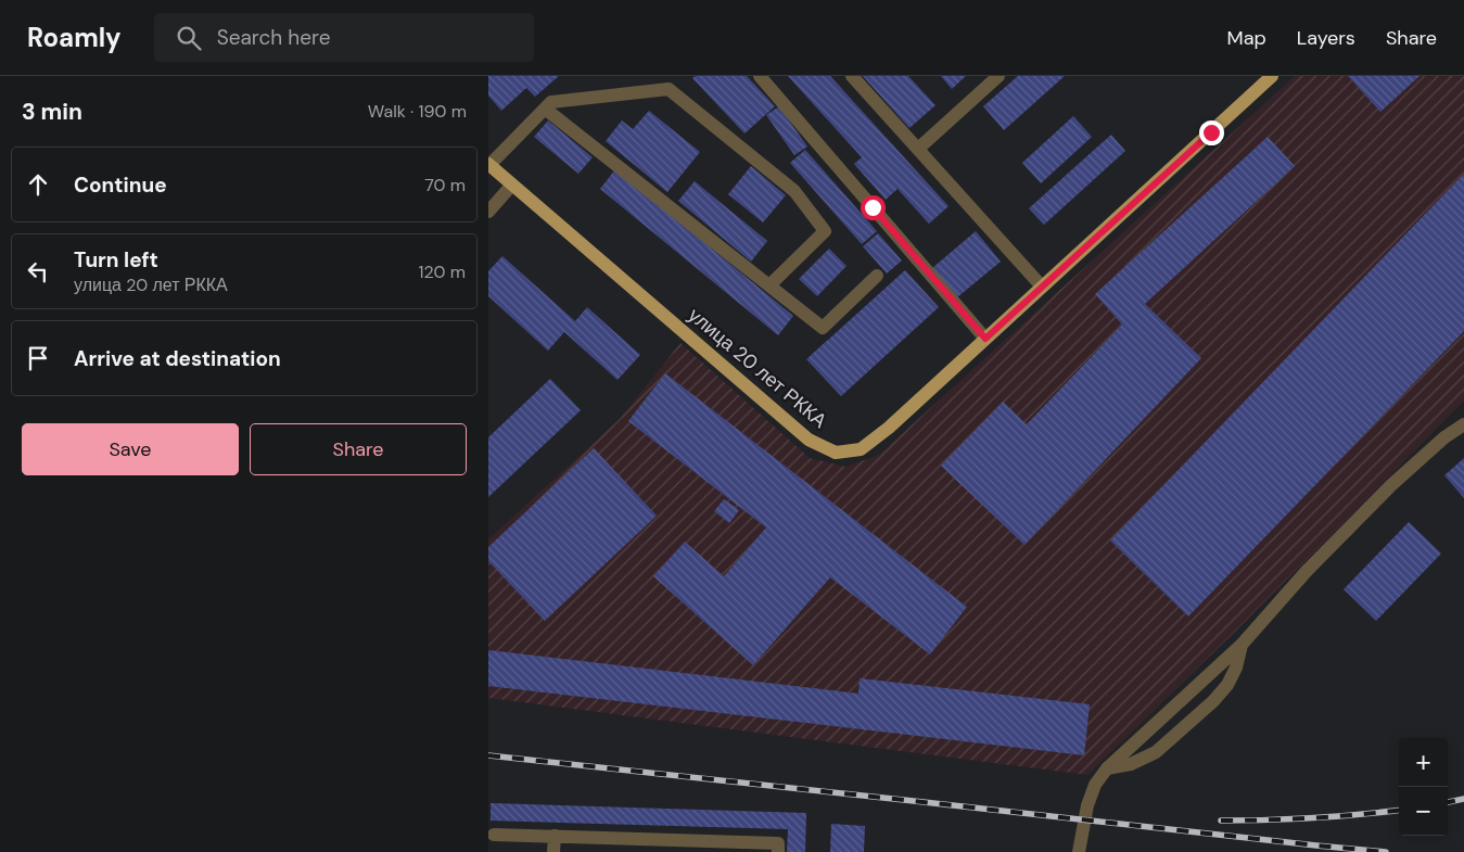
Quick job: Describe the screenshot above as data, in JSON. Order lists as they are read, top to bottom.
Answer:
{
  "streets": {
    "main road": ["улица 20 лет РККА"]
  },
  "page": {
    "header": "Roamly",
    "search": "Search here",
    "nav": ["Map", "Layers", "Share"],
    "heading": ["3 min", "Walk · 190 m"],
    "list": [
      ["Continue", "70 m"],
      ["Turn left", "улица 20 лет РККА", "120 m"],
      "Arrive at destination"
    ],
    "buttons": ["Save", "Share"],
    "map_buttons": ["+", "−"]
  }
}
